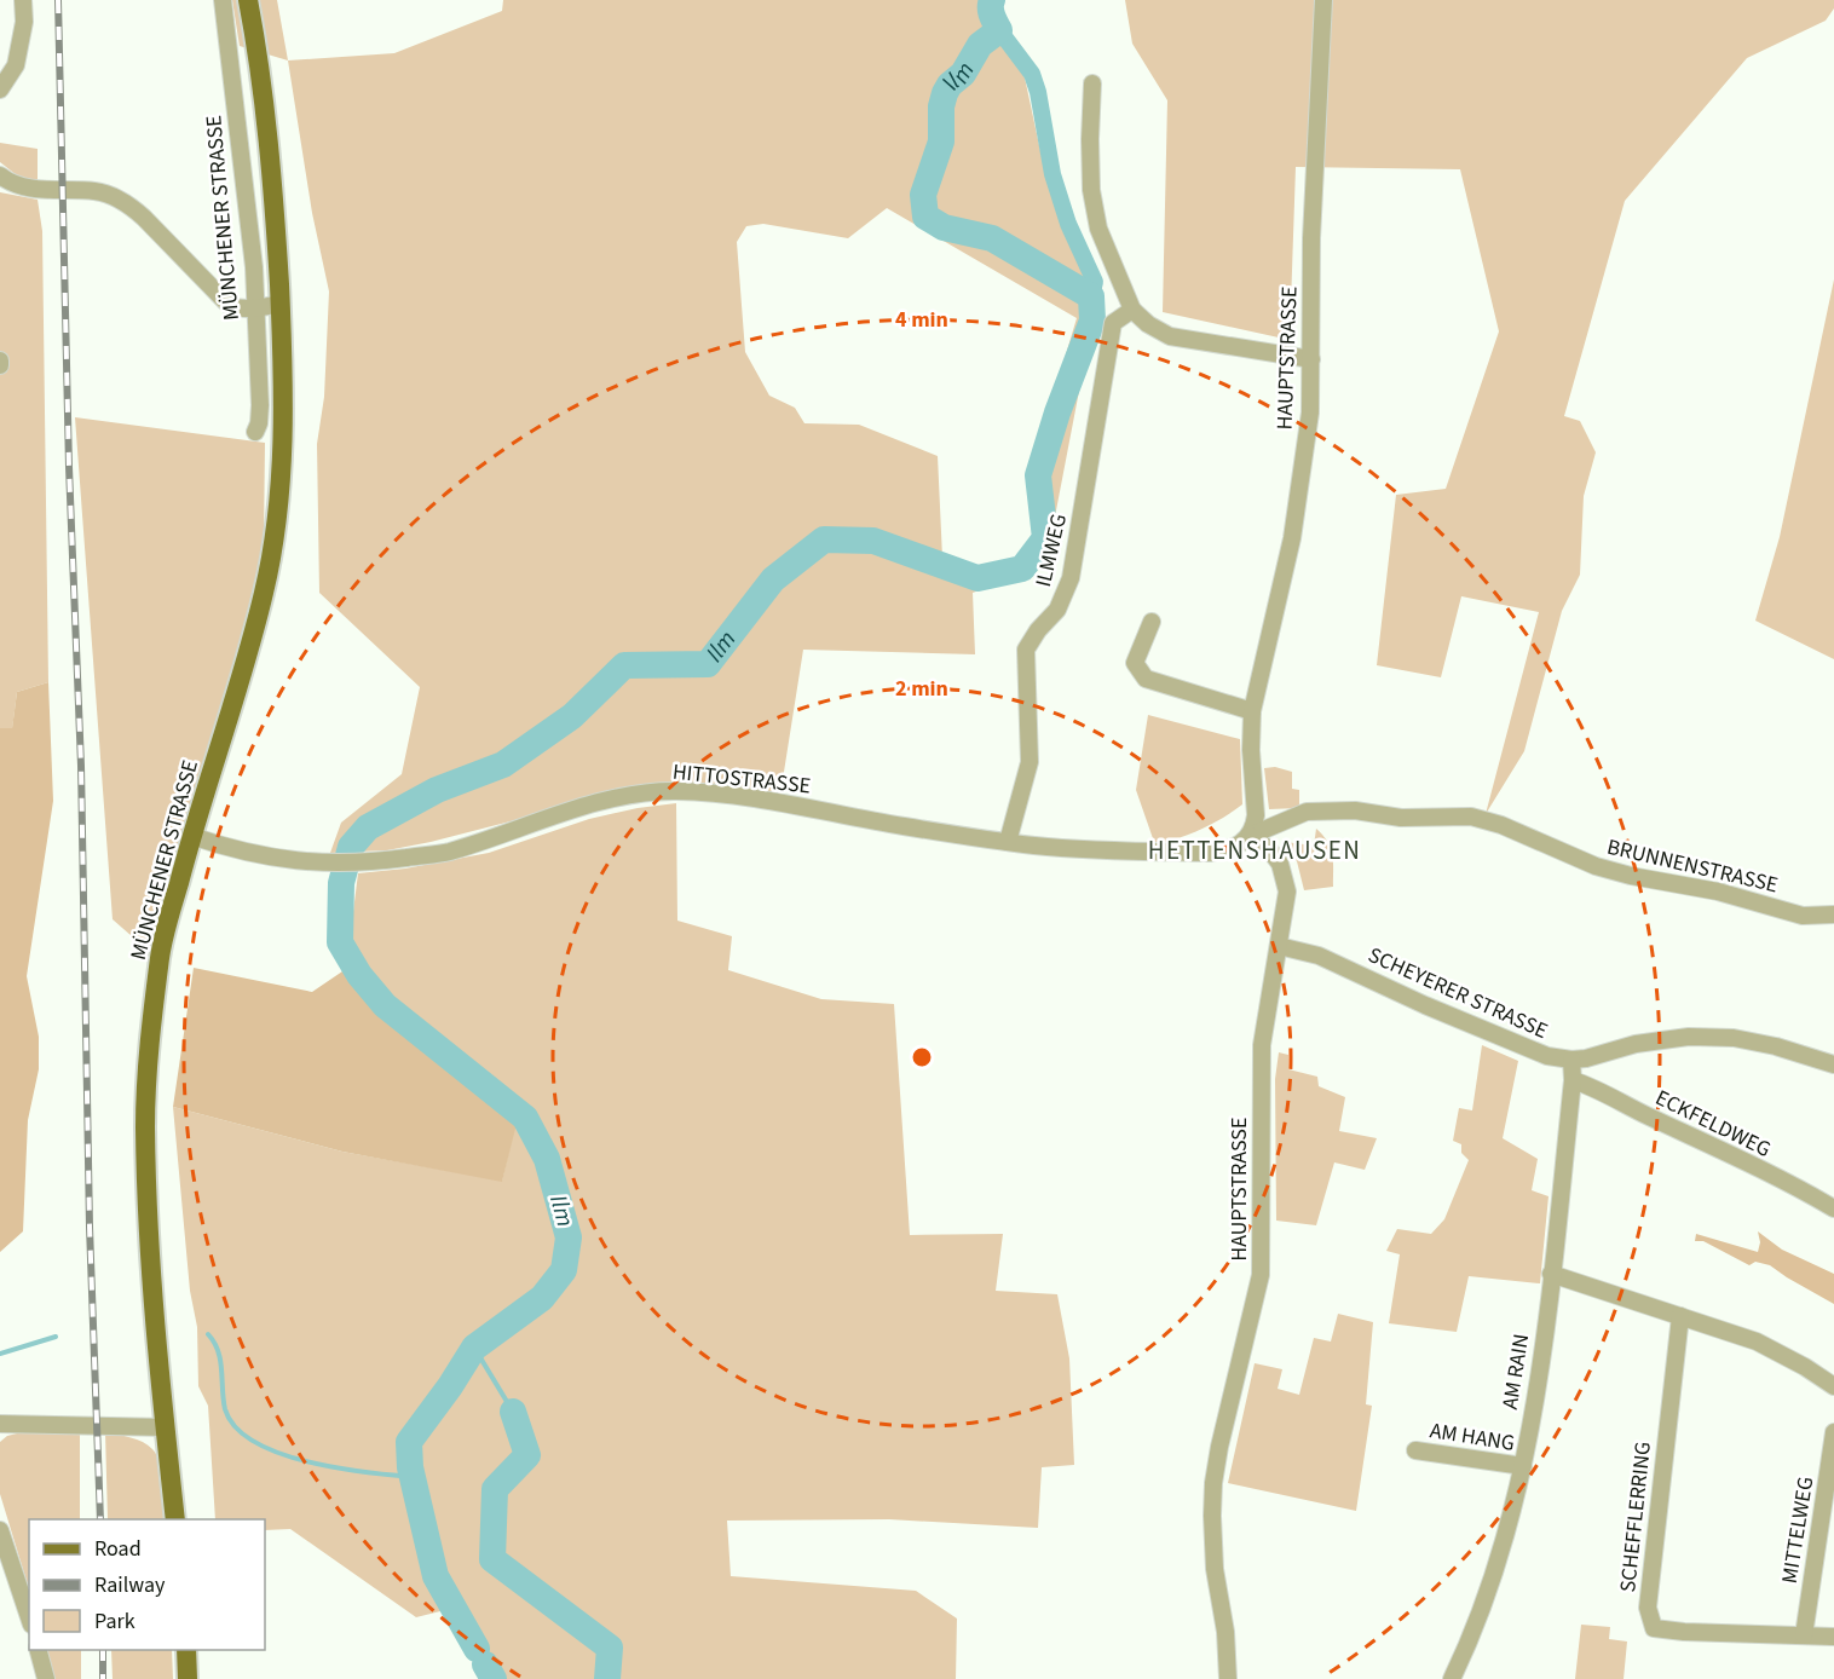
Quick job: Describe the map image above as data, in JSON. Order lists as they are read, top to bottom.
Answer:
{
  "streets": {
    "main road": ["MÜNCHENER STRASSE"],
    "street": [
      "HAUPTSTRASSE",
      "ILMWEG",
      "HITTOSTRASSE",
      "BRUNNENSTRASSE",
      "SCHEYERER STRASSE",
      "ECKFELDWEG",
      "AM RAIN",
      "AM HANG",
      "SCHEFFLERRING",
      "MITTELWEG"
    ]
  },
  "crossings": [
    ["MÜNCHENER STRASSE", "HITTOSTRASSE"],
    ["HAUPTSTRASSE", "HITTOSTRASSE"],
    ["HAUPTSTRASSE", "BRUNNENSTRASSE"],
    ["HAUPTSTRASSE", "SCHEYERER STRASSE"],
    ["ILMWEG", "HITTOSTRASSE"],
    ["HITTOSTRASSE", "BRUNNENSTRASSE"],
    ["SCHEYERER STRASSE", "AM RAIN"],
    ["ECKFELDWEG", "AM RAIN"],
    ["AM RAIN", "AM HANG"],
    ["SCHEFFLERRING", "MITTELWEG"]
  ],
  "districts": ["HETTENSHAUSEN"],
  "water": ["Ilm"],
  "legend": ["Road", "Railway", "Park"],
  "rings": ["4 min", "2 min"]
}
